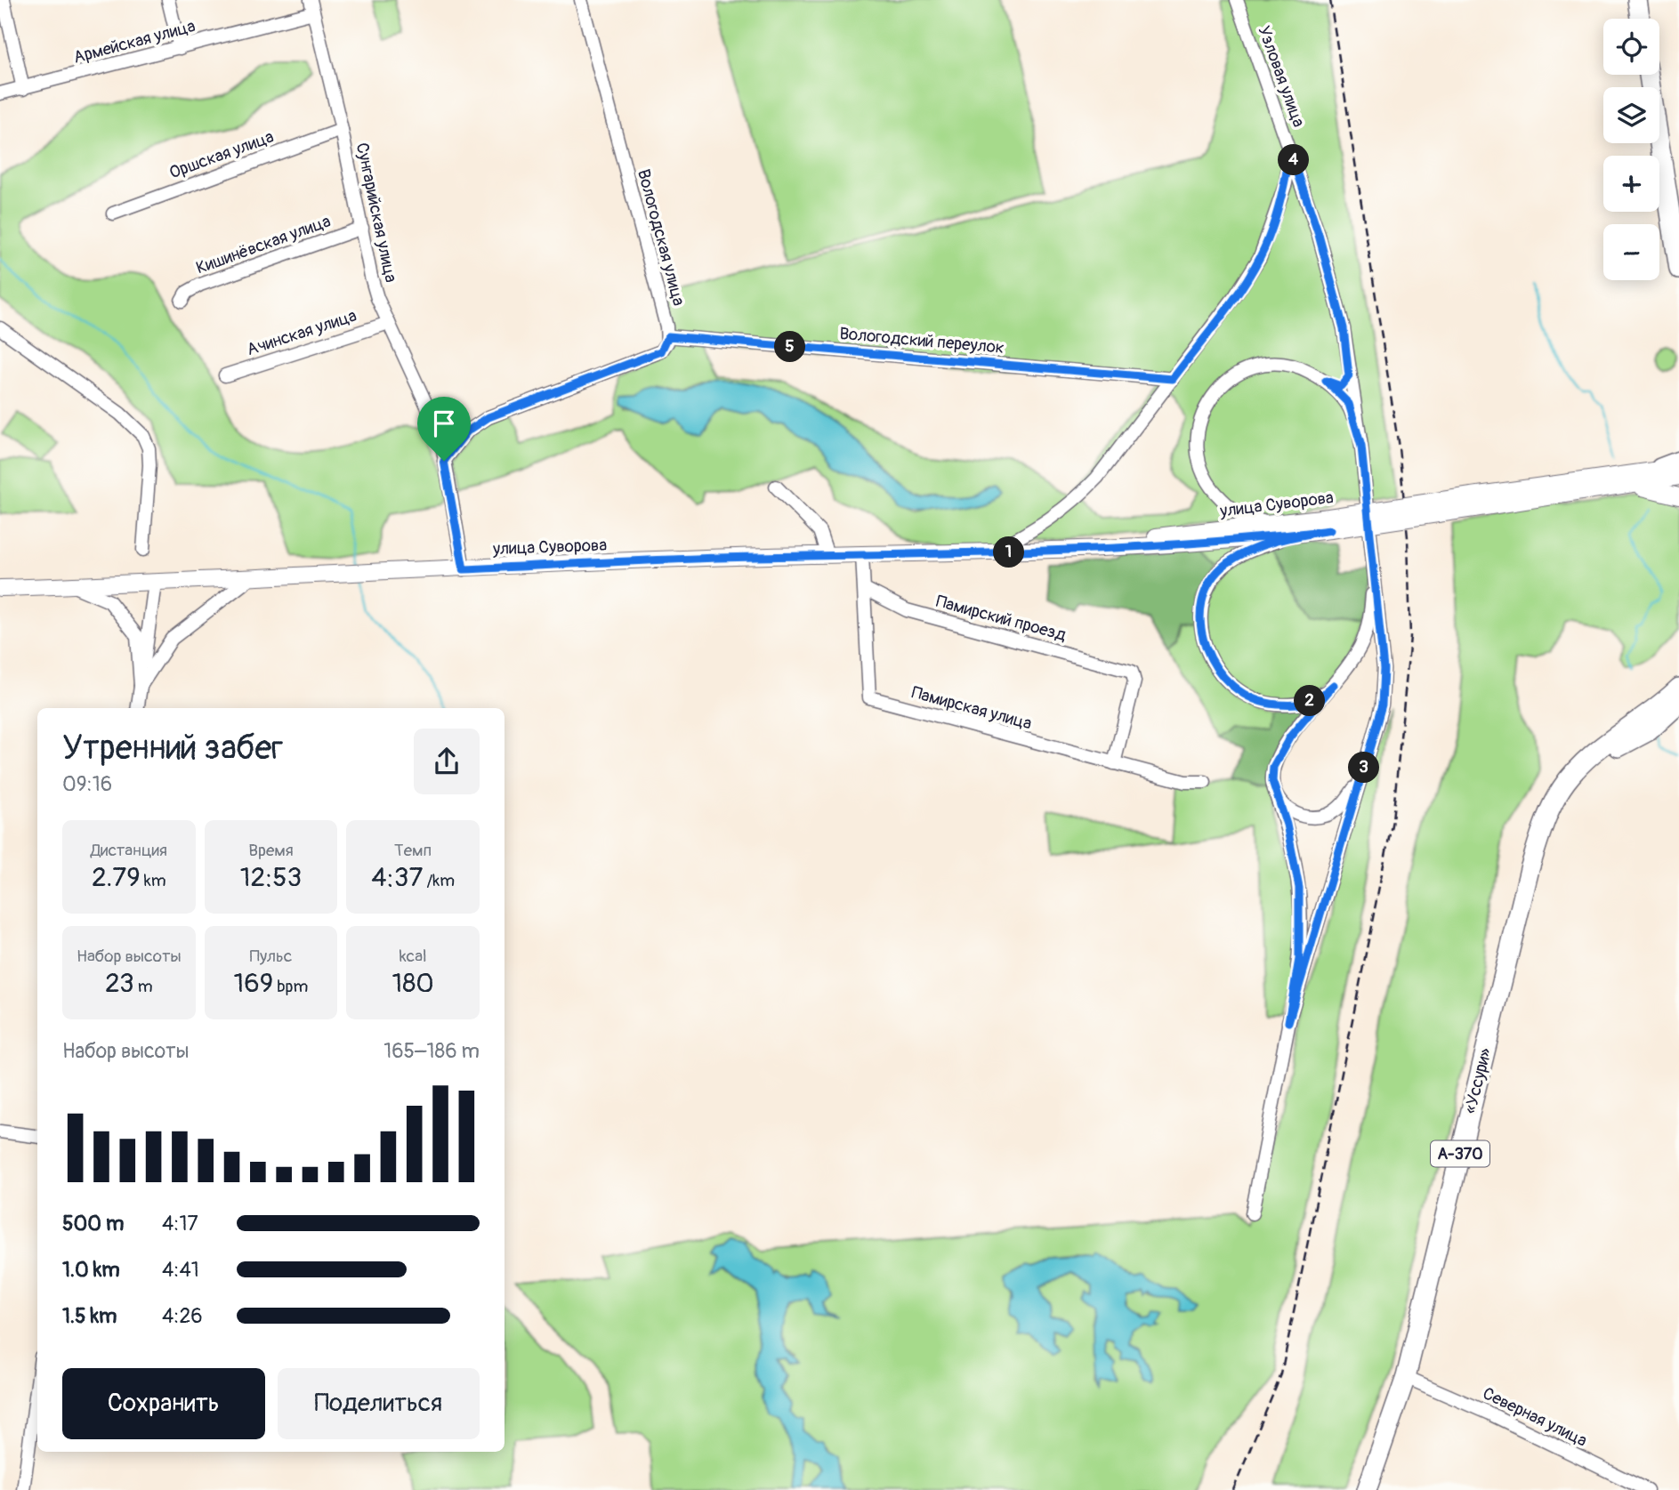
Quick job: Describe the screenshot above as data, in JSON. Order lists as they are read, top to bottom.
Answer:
{
  "streets": {
    "highway": ["«Уссури»", "А-370"],
    "main road": ["улица Суворова"],
    "street": [
      "Армейская улица",
      "Узловая улица",
      "Оршская улица",
      "Сунгарийская улица",
      "Вологодская улица",
      "Кишинёвская улица",
      "Ачинская улица",
      "Вологодский переулок",
      "Памирский проезд",
      "Памирская улица",
      "Северная улица"
    ]
  },
  "crossings": [
    ["Армейская улица", "Сунгарийская улица"],
    ["Оршская улица", "Сунгарийская улица"],
    ["Сунгарийская улица", "Кишинёвская улица"],
    ["Сунгарийская улица", "Ачинская улица"],
    ["Сунгарийская улица", "улица Суворова"],
    ["Вологодская улица", "Вологодский переулок"],
    ["улица Суворова", "Памирская улица"],
    ["Памирский проезд", "Памирская улица"],
    ["«Уссури»", "Северная улица"]
  ],
  "page": {
    "map_buttons": ["+", "−"],
    "pins": [
      "4",
      "5",
      "1",
      "2",
      "3"
    ],
    "heading": ["Утренний забег", "09:16"],
    "stats": [
      ["Дистанция", "2.79 km"],
      ["Время", "12:53"],
      ["Темп", "4:37 /km"],
      ["Набор высоты", "23 m"],
      ["Пульс", "169 bpm"],
      ["kcal", "180"]
    ],
    "chart": ["Набор высоты", "165–186 m"],
    "list": [
      {
        "name": "500 m",
        "note": "4:17"
      },
      {
        "name": "1.0 km",
        "note": "4:41"
      },
      {
        "name": "1.5 km",
        "note": "4:26"
      }
    ],
    "buttons": ["Сохранить", "Поделиться"]
  }
}
